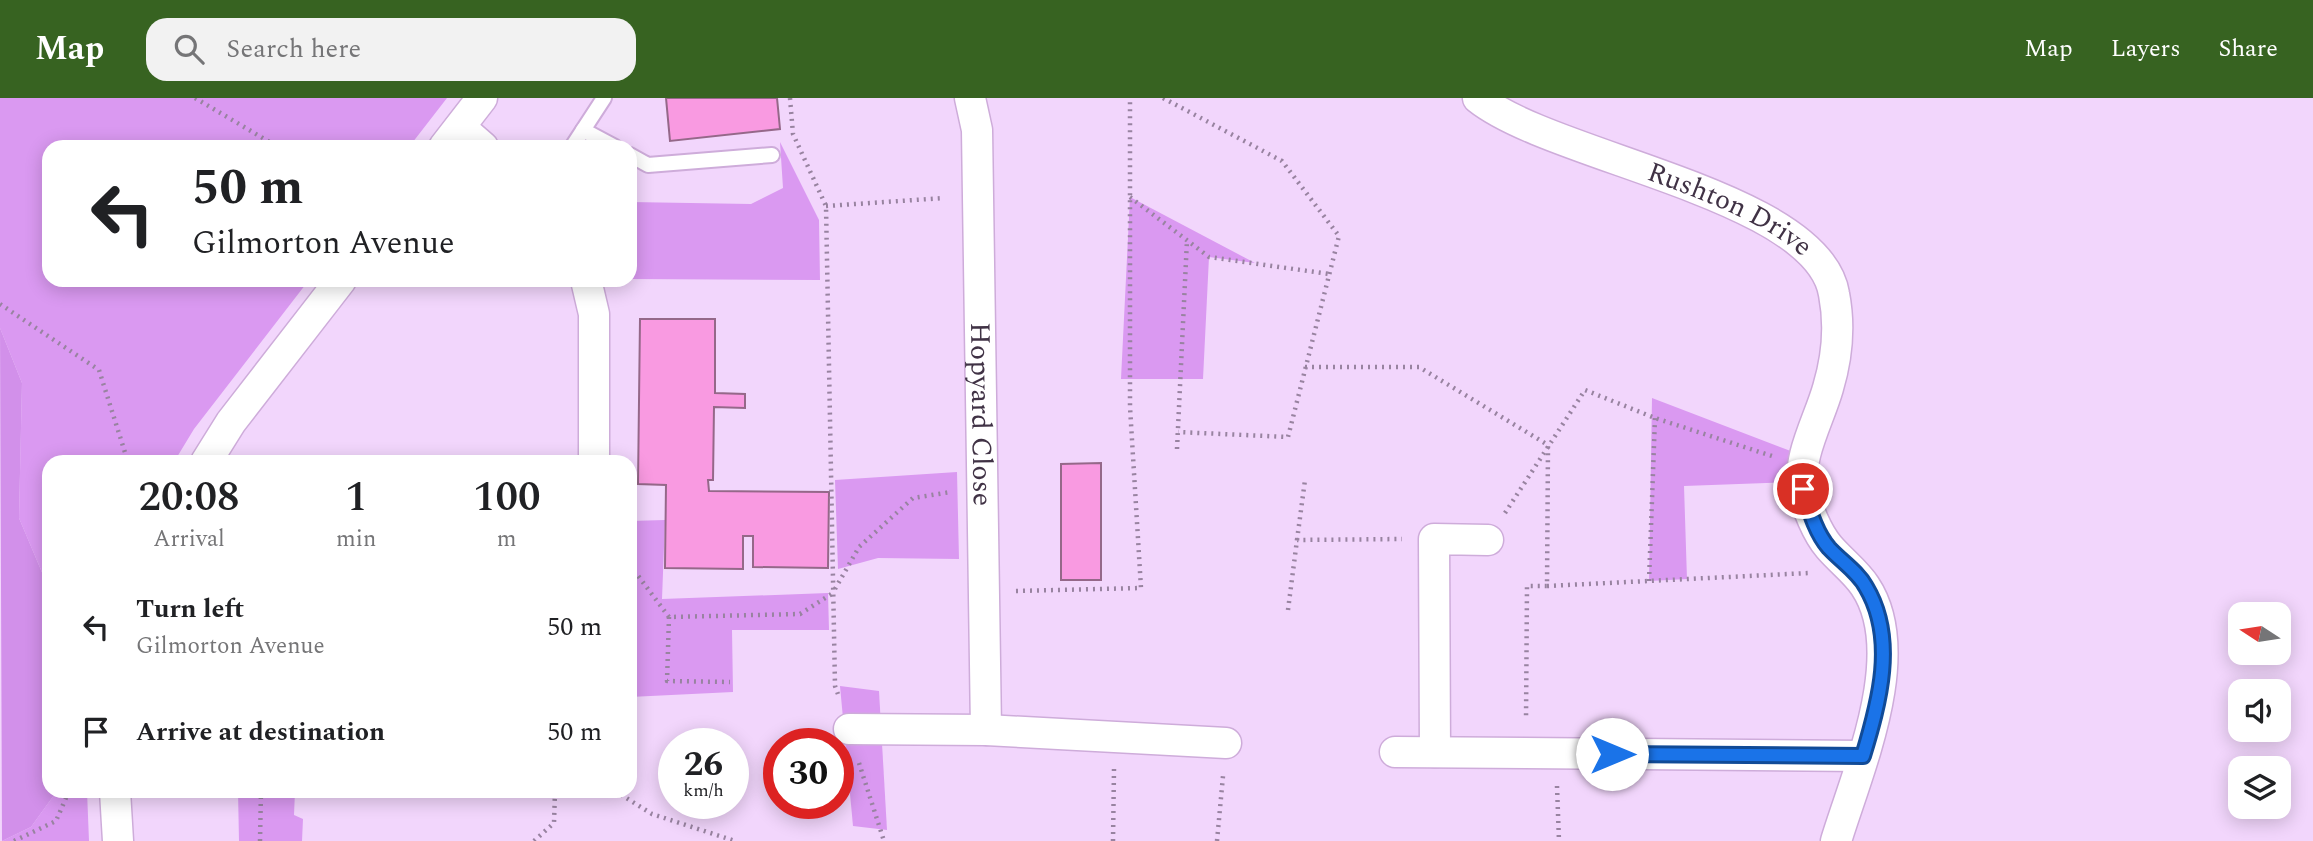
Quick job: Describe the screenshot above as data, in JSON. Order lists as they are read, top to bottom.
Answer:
{
  "streets": {
    "street": ["Rushton Drive", "Hopyard Close"]
  },
  "north": "left",
  "page": {
    "header": "Map",
    "search": "Search here",
    "nav": ["Map", "Layers", "Share"],
    "turn": ["50 m", "Gilmorton Avenue"],
    "eta": [
      "20:08",
      "Arrival",
      "1",
      "min",
      "100",
      "m"
    ],
    "list": [
      {
        "name": "Turn left",
        "note": "Gilmorton Avenue",
        "value": "50 m"
      },
      {
        "name": "Arrive at destination",
        "value": "50 m"
      }
    ],
    "speed": "26 km/h",
    "limit": "30"
  }
}
